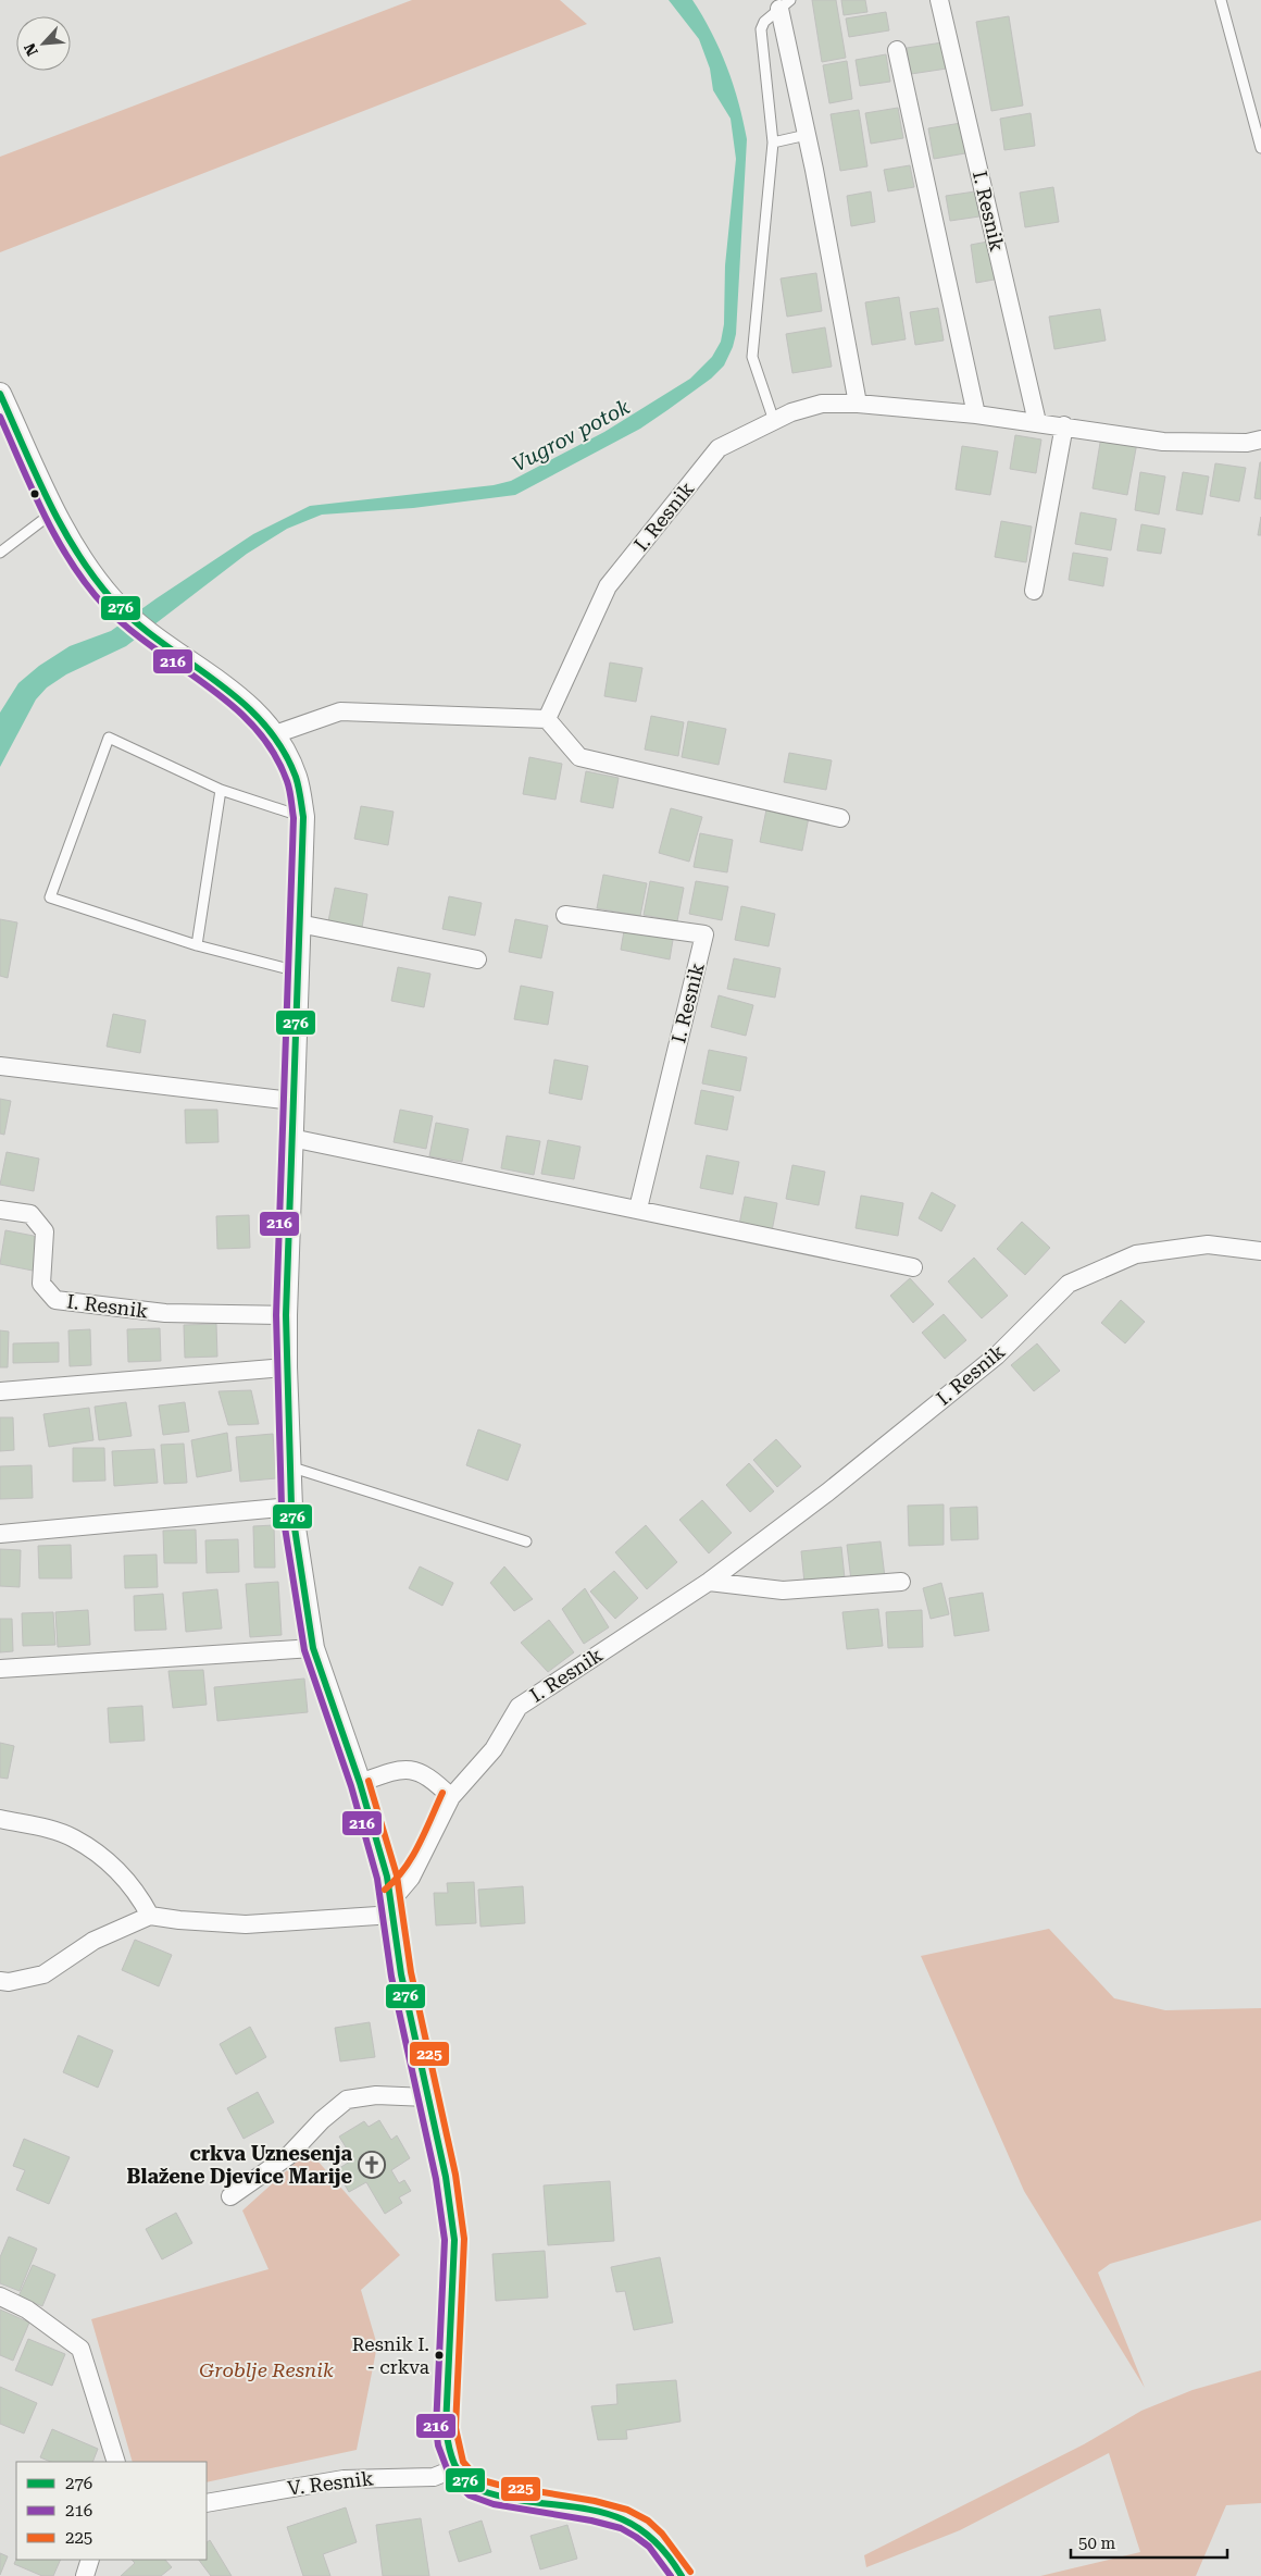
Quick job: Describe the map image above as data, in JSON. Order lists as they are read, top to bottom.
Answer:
{
  "streets": {
    "street": ["I. Resnik", "V. Resnik"]
  },
  "water": ["Vugrov potok"],
  "parks": ["Groblje Resnik"],
  "places": {
    "church": ["crkva Uznesenja Blažene Djevice Marije"],
    "other": ["Resnik I. - crkva"]
  },
  "lines": ["transit line 276", "transit line 216", "transit line 225"],
  "legend": ["276", "216", "225"],
  "scale_bar": "50 m",
  "north": "bottom left"
}
